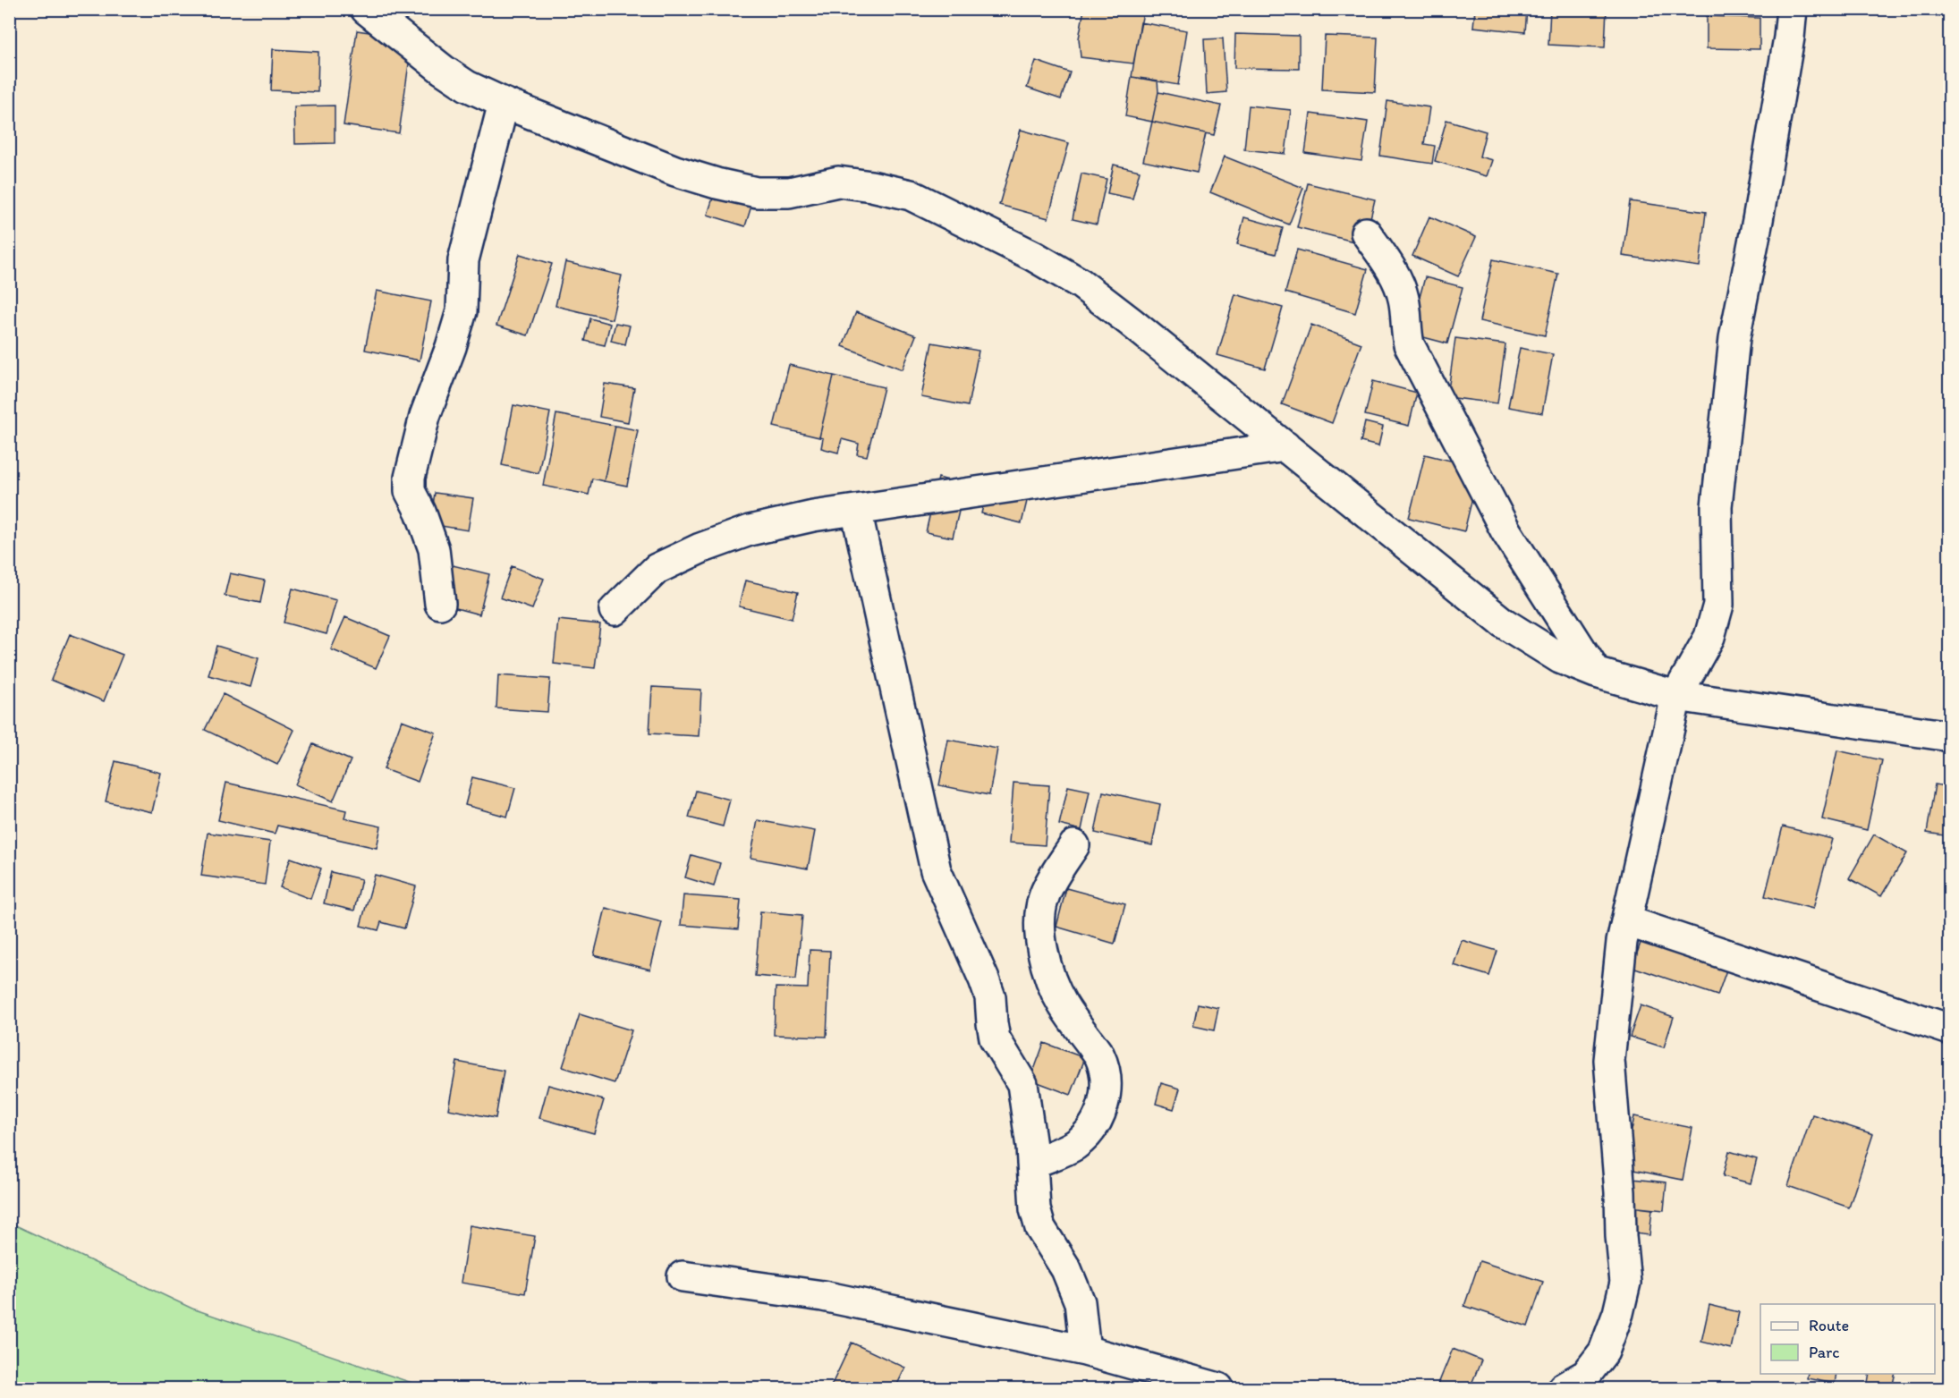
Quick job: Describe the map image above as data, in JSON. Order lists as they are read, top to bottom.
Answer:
{
  "legend": ["Route", "Parc"]
}
